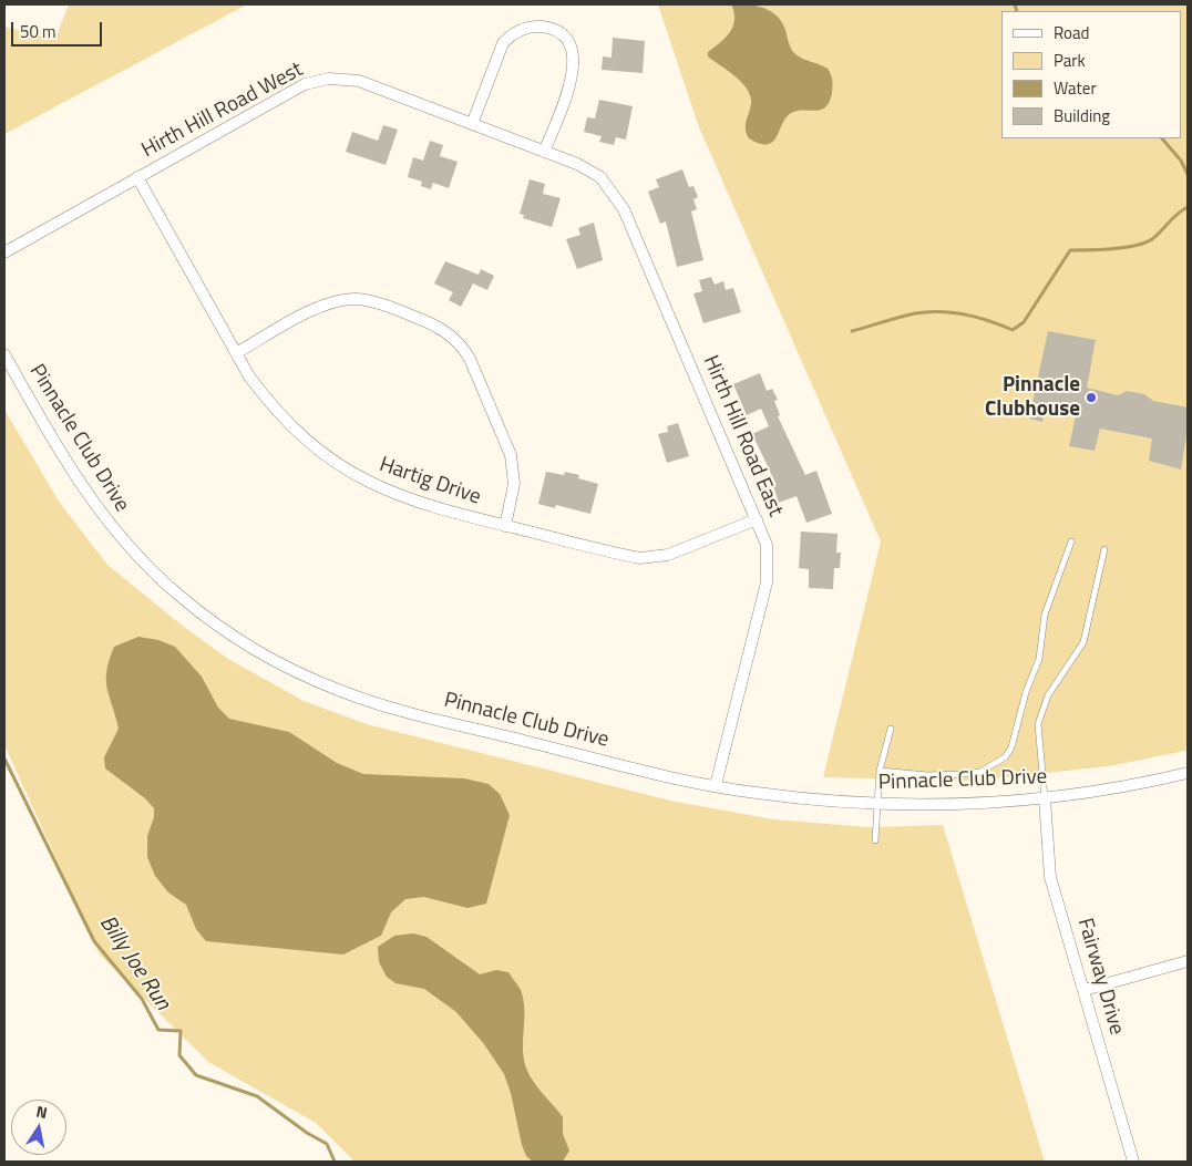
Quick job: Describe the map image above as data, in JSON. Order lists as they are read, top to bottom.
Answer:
{
  "streets": {
    "street": [
      "Hirth Hill Road West",
      "Hirth Hill Road East",
      "Pinnacle Club Drive",
      "Hartig Drive",
      "Fairway Drive"
    ]
  },
  "crossings": [
    ["Hirth Hill Road West", "Hirth Hill Road East"],
    ["Hirth Hill Road West", "Hartig Drive"],
    ["Hirth Hill Road East", "Pinnacle Club Drive"],
    ["Hirth Hill Road East", "Hartig Drive"],
    ["Pinnacle Club Drive", "Fairway Drive"]
  ],
  "water": ["Billy Joe Run"],
  "places": ["Pinnacle Clubhouse"],
  "legend": [
    "Road",
    "Park",
    "Water",
    "Building"
  ],
  "scale_bar": "50 m",
  "north": "top"
}
